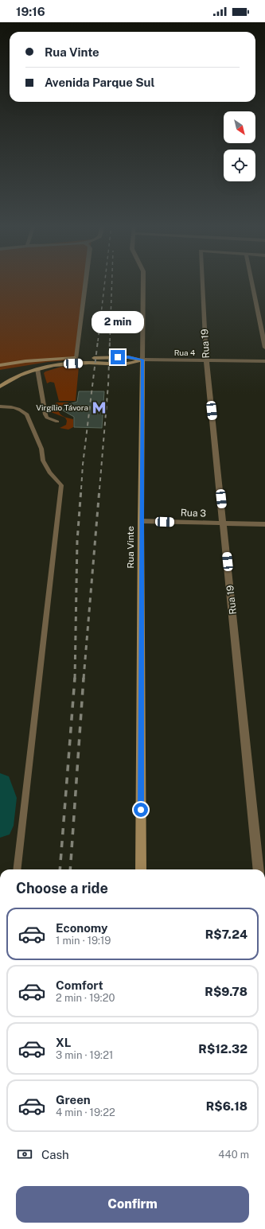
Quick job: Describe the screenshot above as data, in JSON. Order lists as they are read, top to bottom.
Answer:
{
  "streets": {
    "street": [
      "Rua 19",
      "Rua 4",
      "Rua 3",
      "Rua Vinte"
    ]
  },
  "crossings": [
    ["Rua 19", "Rua 4"],
    ["Rua 19", "Rua 3"],
    ["Rua 4", "Rua Vinte"],
    ["Rua 3", "Rua Vinte"]
  ],
  "places": {
    "metro station": ["Virgílio Távora"]
  },
  "north": "bottom right",
  "page": {
    "status": "19:16",
    "banner": ["Rua Vinte", "Avenida Parque Sul"],
    "bubble": "2 min",
    "heading": "Choose a ride",
    "list": [
      {
        "name": "Economy",
        "note": "1 min · 19:19",
        "value": "R$7.24"
      },
      {
        "name": "Comfort",
        "note": "2 min · 19:20",
        "value": "R$9.78"
      },
      {
        "name": "XL",
        "note": "3 min · 19:21",
        "value": "R$12.32"
      },
      {
        "name": "Green",
        "note": "4 min · 19:22",
        "value": "R$6.18"
      }
    ],
    "pay": ["Cash", "440 m"],
    "buttons": "Confirm"
  }
}
